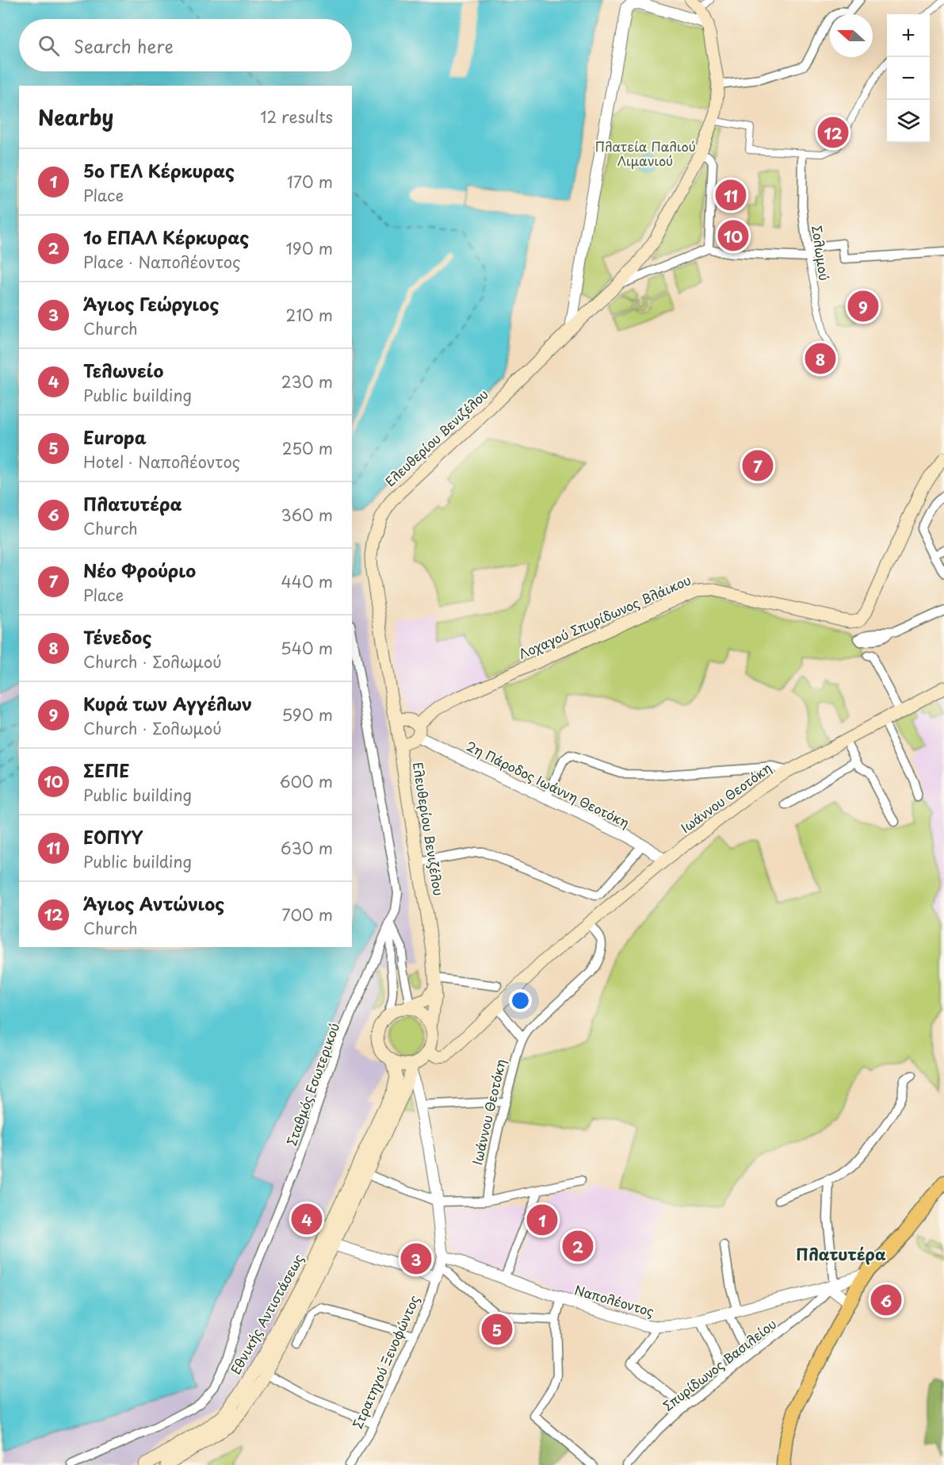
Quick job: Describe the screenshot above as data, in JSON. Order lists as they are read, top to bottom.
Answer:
{
  "streets": {
    "main road": [
      "Ελευθερίου Βενιζέλου",
      "Λοχαγού Σπυρίδωνος Βλάικου",
      "Ιωάννου Θεοτόκη",
      "Εθνικής Αντιστάσεως"
    ],
    "street": [
      "Σολωμού",
      "2η Πάροδος Ιωάννη Θεοτόκη",
      "Σταθμός Εσωτερικού",
      "Ναπολέοντος",
      "Στρατηγού Ξενοφώντος",
      "Σπυρίδωνος Βασιλείου"
    ]
  },
  "crossings": [
    ["Ελευθερίου Βενιζέλου", "Ιωάννου Θεοτόκη"],
    ["Ελευθερίου Βενιζέλου", "Εθνικής Αντιστάσεως"],
    ["Ελευθερίου Βενιζέλου", "Στρατηγού Ξενοφώντος"],
    ["2η Πάροδος Ιωάννη Θεοτόκη", "Ιωάννου Θεοτόκη"],
    ["Ιωάννου Θεοτόκη", "Εθνικής Αντιστάσεως"],
    ["Ιωάννου Θεοτόκη", "Στρατηγού Ξενοφώντος"],
    ["Ναπολέοντος", "Στρατηγού Ξενοφώντος"],
    ["Ναπολέοντος", "Σπυρίδωνος Βασιλείου"],
    ["Εθνικής Αντιστάσεως", "Στρατηγού Ξενοφώντος"]
  ],
  "districts": ["Πλατυτέρα"],
  "parks": ["Πλατεία Παλιού Λιμανιού"],
  "north": "left",
  "page": {
    "map_buttons": ["+", "−"],
    "search": "Search here",
    "heading": ["Nearby", "12 results"],
    "pins": [
      "12",
      "11",
      "10",
      "9",
      "8",
      "7",
      "4",
      "1",
      "2",
      "3",
      "6",
      "5"
    ],
    "list": [
      {
        "mark": "1",
        "name": "5ο ΓΕΛ Κέρκυρας",
        "note": "Place",
        "value": "170 m"
      },
      {
        "mark": "2",
        "name": "1ο ΕΠΑΛ Κέρκυρας",
        "note": "Place · Ναπολέοντος",
        "value": "190 m"
      },
      {
        "mark": "3",
        "name": "Άγιος Γεώργιος",
        "note": "Church",
        "value": "210 m"
      },
      {
        "mark": "4",
        "name": "Τελωνείο",
        "note": "Public building",
        "value": "230 m"
      },
      {
        "mark": "5",
        "name": "Europa",
        "note": "Hotel · Ναπολέοντος",
        "value": "250 m"
      },
      {
        "mark": "6",
        "name": "Πλατυτέρα",
        "note": "Church",
        "value": "360 m"
      },
      {
        "mark": "7",
        "name": "Νέο Φρούριο",
        "note": "Place",
        "value": "440 m"
      },
      {
        "mark": "8",
        "name": "Τένεδος",
        "note": "Church · Σολωμού",
        "value": "540 m"
      },
      {
        "mark": "9",
        "name": "Κυρά των Αγγέλων",
        "note": "Church · Σολωμού",
        "value": "590 m"
      },
      {
        "mark": "10",
        "name": "ΣΕΠΕ",
        "note": "Public building",
        "value": "600 m"
      },
      {
        "mark": "11",
        "name": "ΕΟΠΥΥ",
        "note": "Public building",
        "value": "630 m"
      },
      {
        "mark": "12",
        "name": "Άγιος Αντώνιος",
        "note": "Church",
        "value": "700 m"
      }
    ]
  }
}
